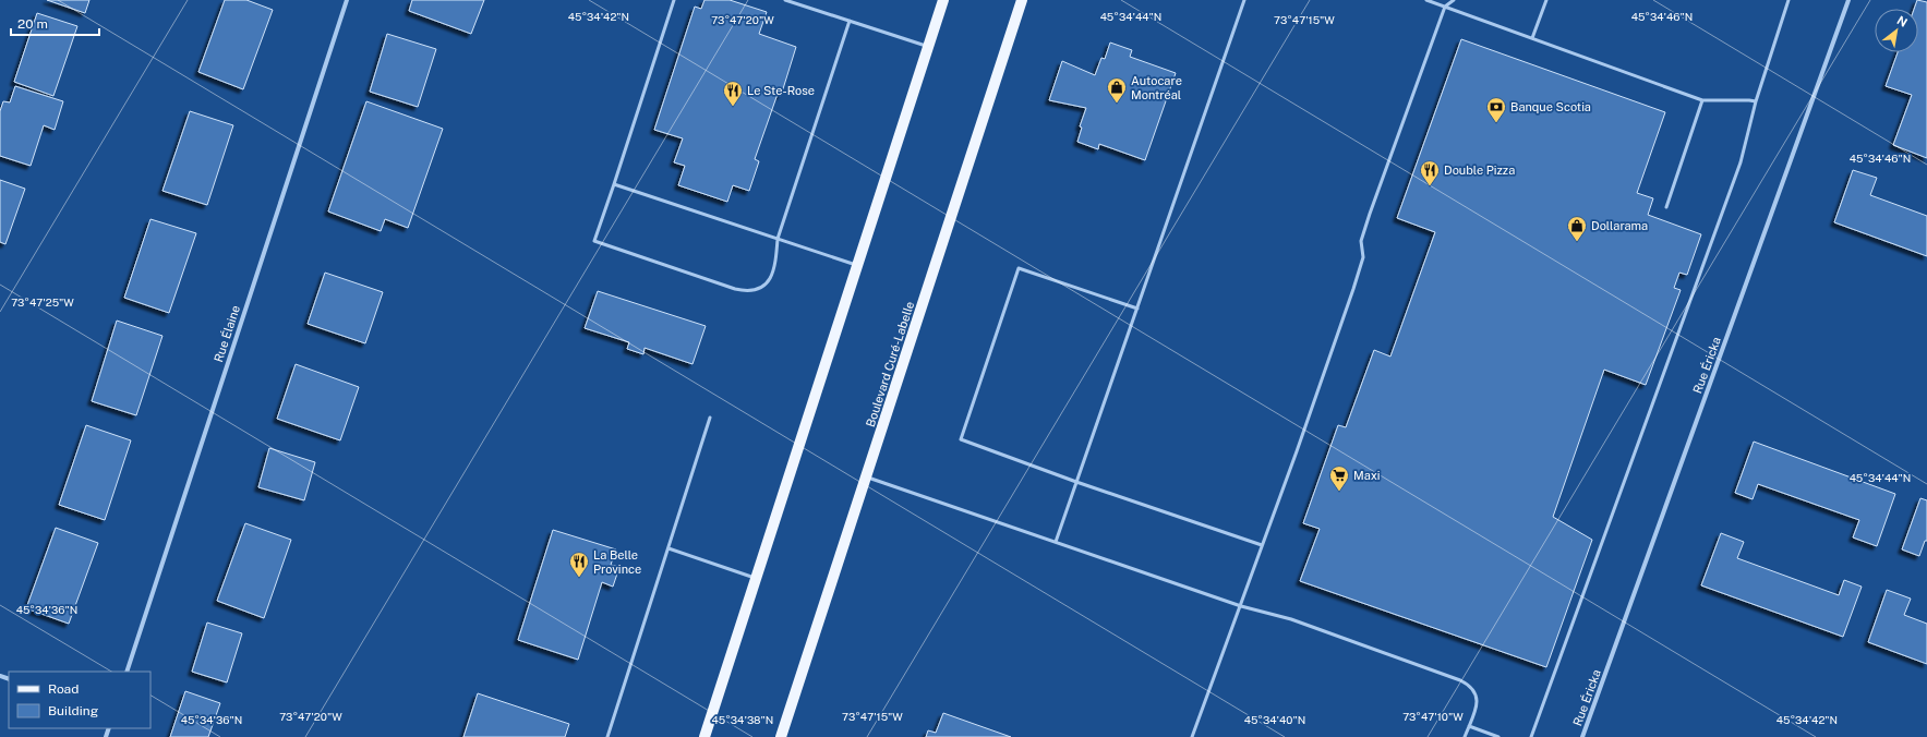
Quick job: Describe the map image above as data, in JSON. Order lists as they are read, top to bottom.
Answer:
{
  "streets": {
    "main road": ["Boulevard Curé-Labelle"],
    "street": ["Rue Élaine", "Rue Éricka"]
  },
  "places": {
    "shop": ["Autocare Montréal", "Dollarama"],
    "restaurant": ["Le Ste-Rose", "Double Pizza", "La Belle Province"],
    "bank": ["Banque Scotia"],
    "supermarket": ["Maxi"]
  },
  "legend": ["Road", "Building"],
  "scale_bar": "20 m",
  "north": "top right",
  "coordinates": [
    "45°34'46\"N",
    "45°34'42\"N",
    "45°34'44\"N",
    "73°47'20\"W",
    "73°47'15\"W",
    "73°47'25\"W",
    "45°34'36\"N",
    "73°47'10\"W",
    "45°34'38\"N",
    "45°34'40\"N"
  ]
}
